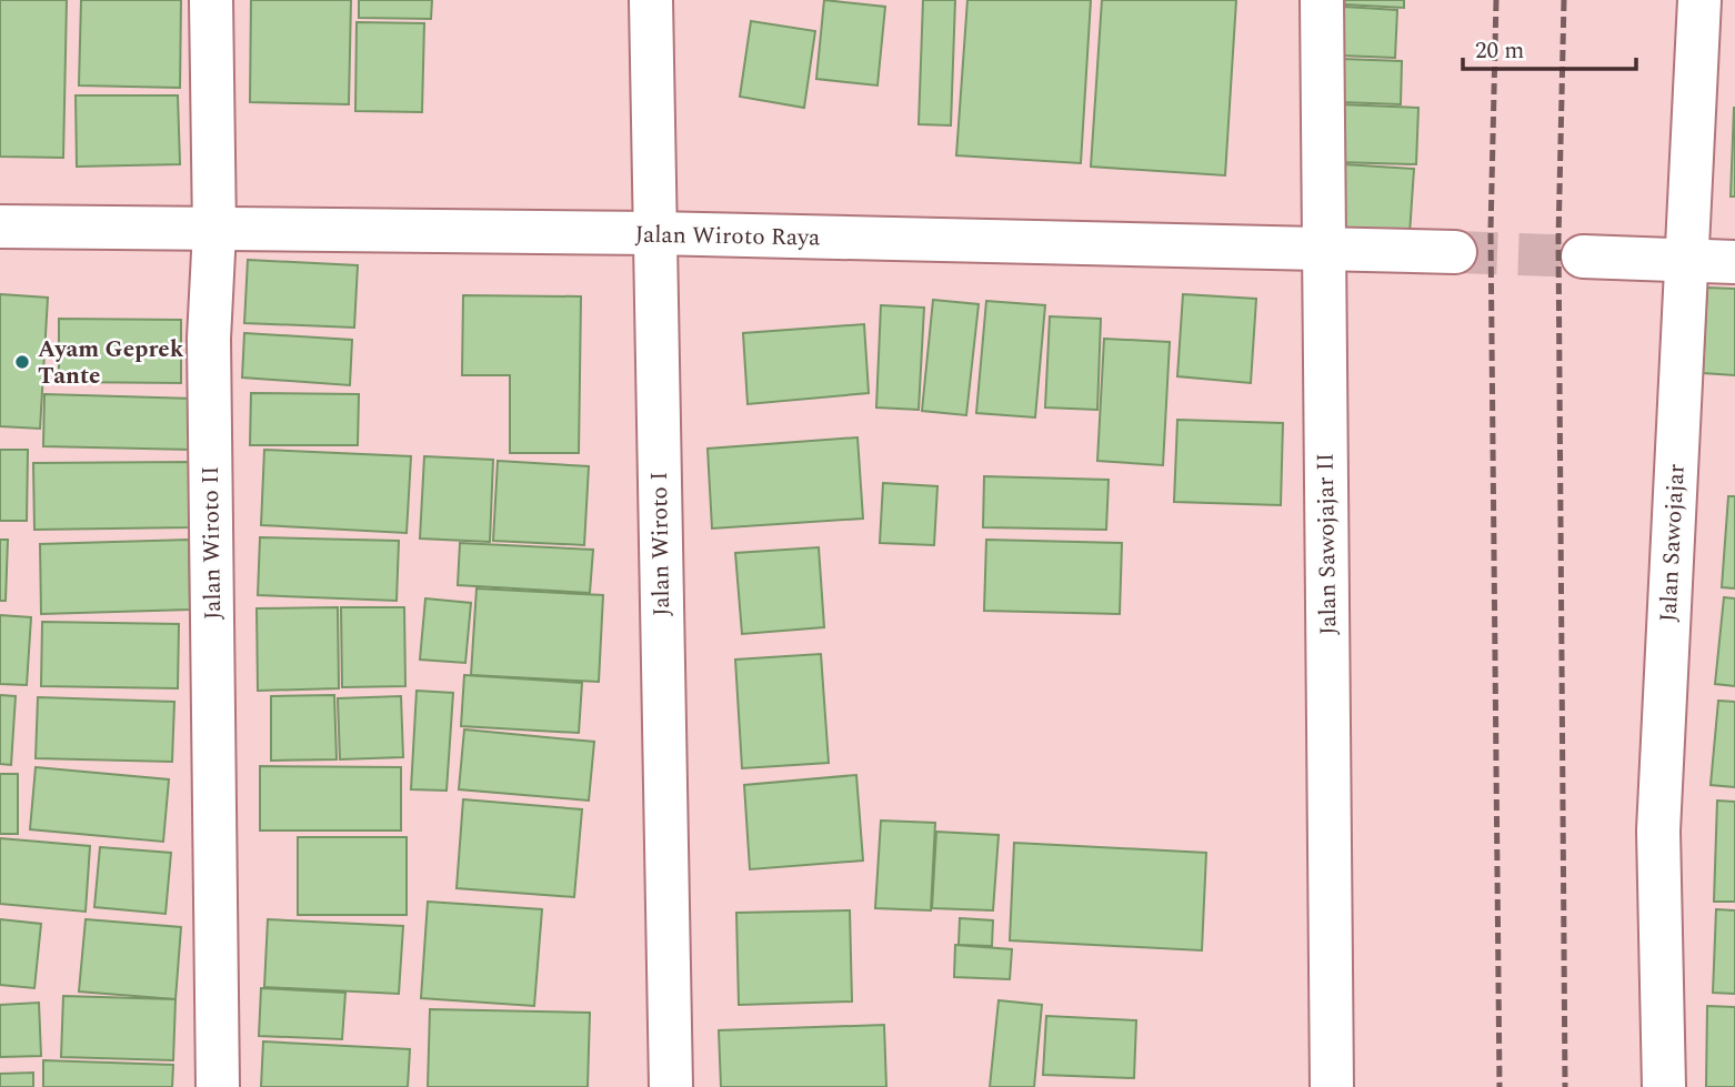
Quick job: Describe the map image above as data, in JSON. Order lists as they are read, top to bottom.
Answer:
{
  "streets": {
    "street": [
      "Jalan Wiroto Raya",
      "Jalan Wiroto II",
      "Jalan Sawojajar",
      "Jalan Wiroto I",
      "Jalan Sawojajar II"
    ]
  },
  "crossings": [
    ["Jalan Wiroto Raya", "Jalan Wiroto II"],
    ["Jalan Wiroto Raya", "Jalan Wiroto I"],
    ["Jalan Wiroto Raya", "Jalan Sawojajar II"]
  ],
  "places": ["Ayam Geprek Tante"],
  "scale_bar": "20 m"
}
